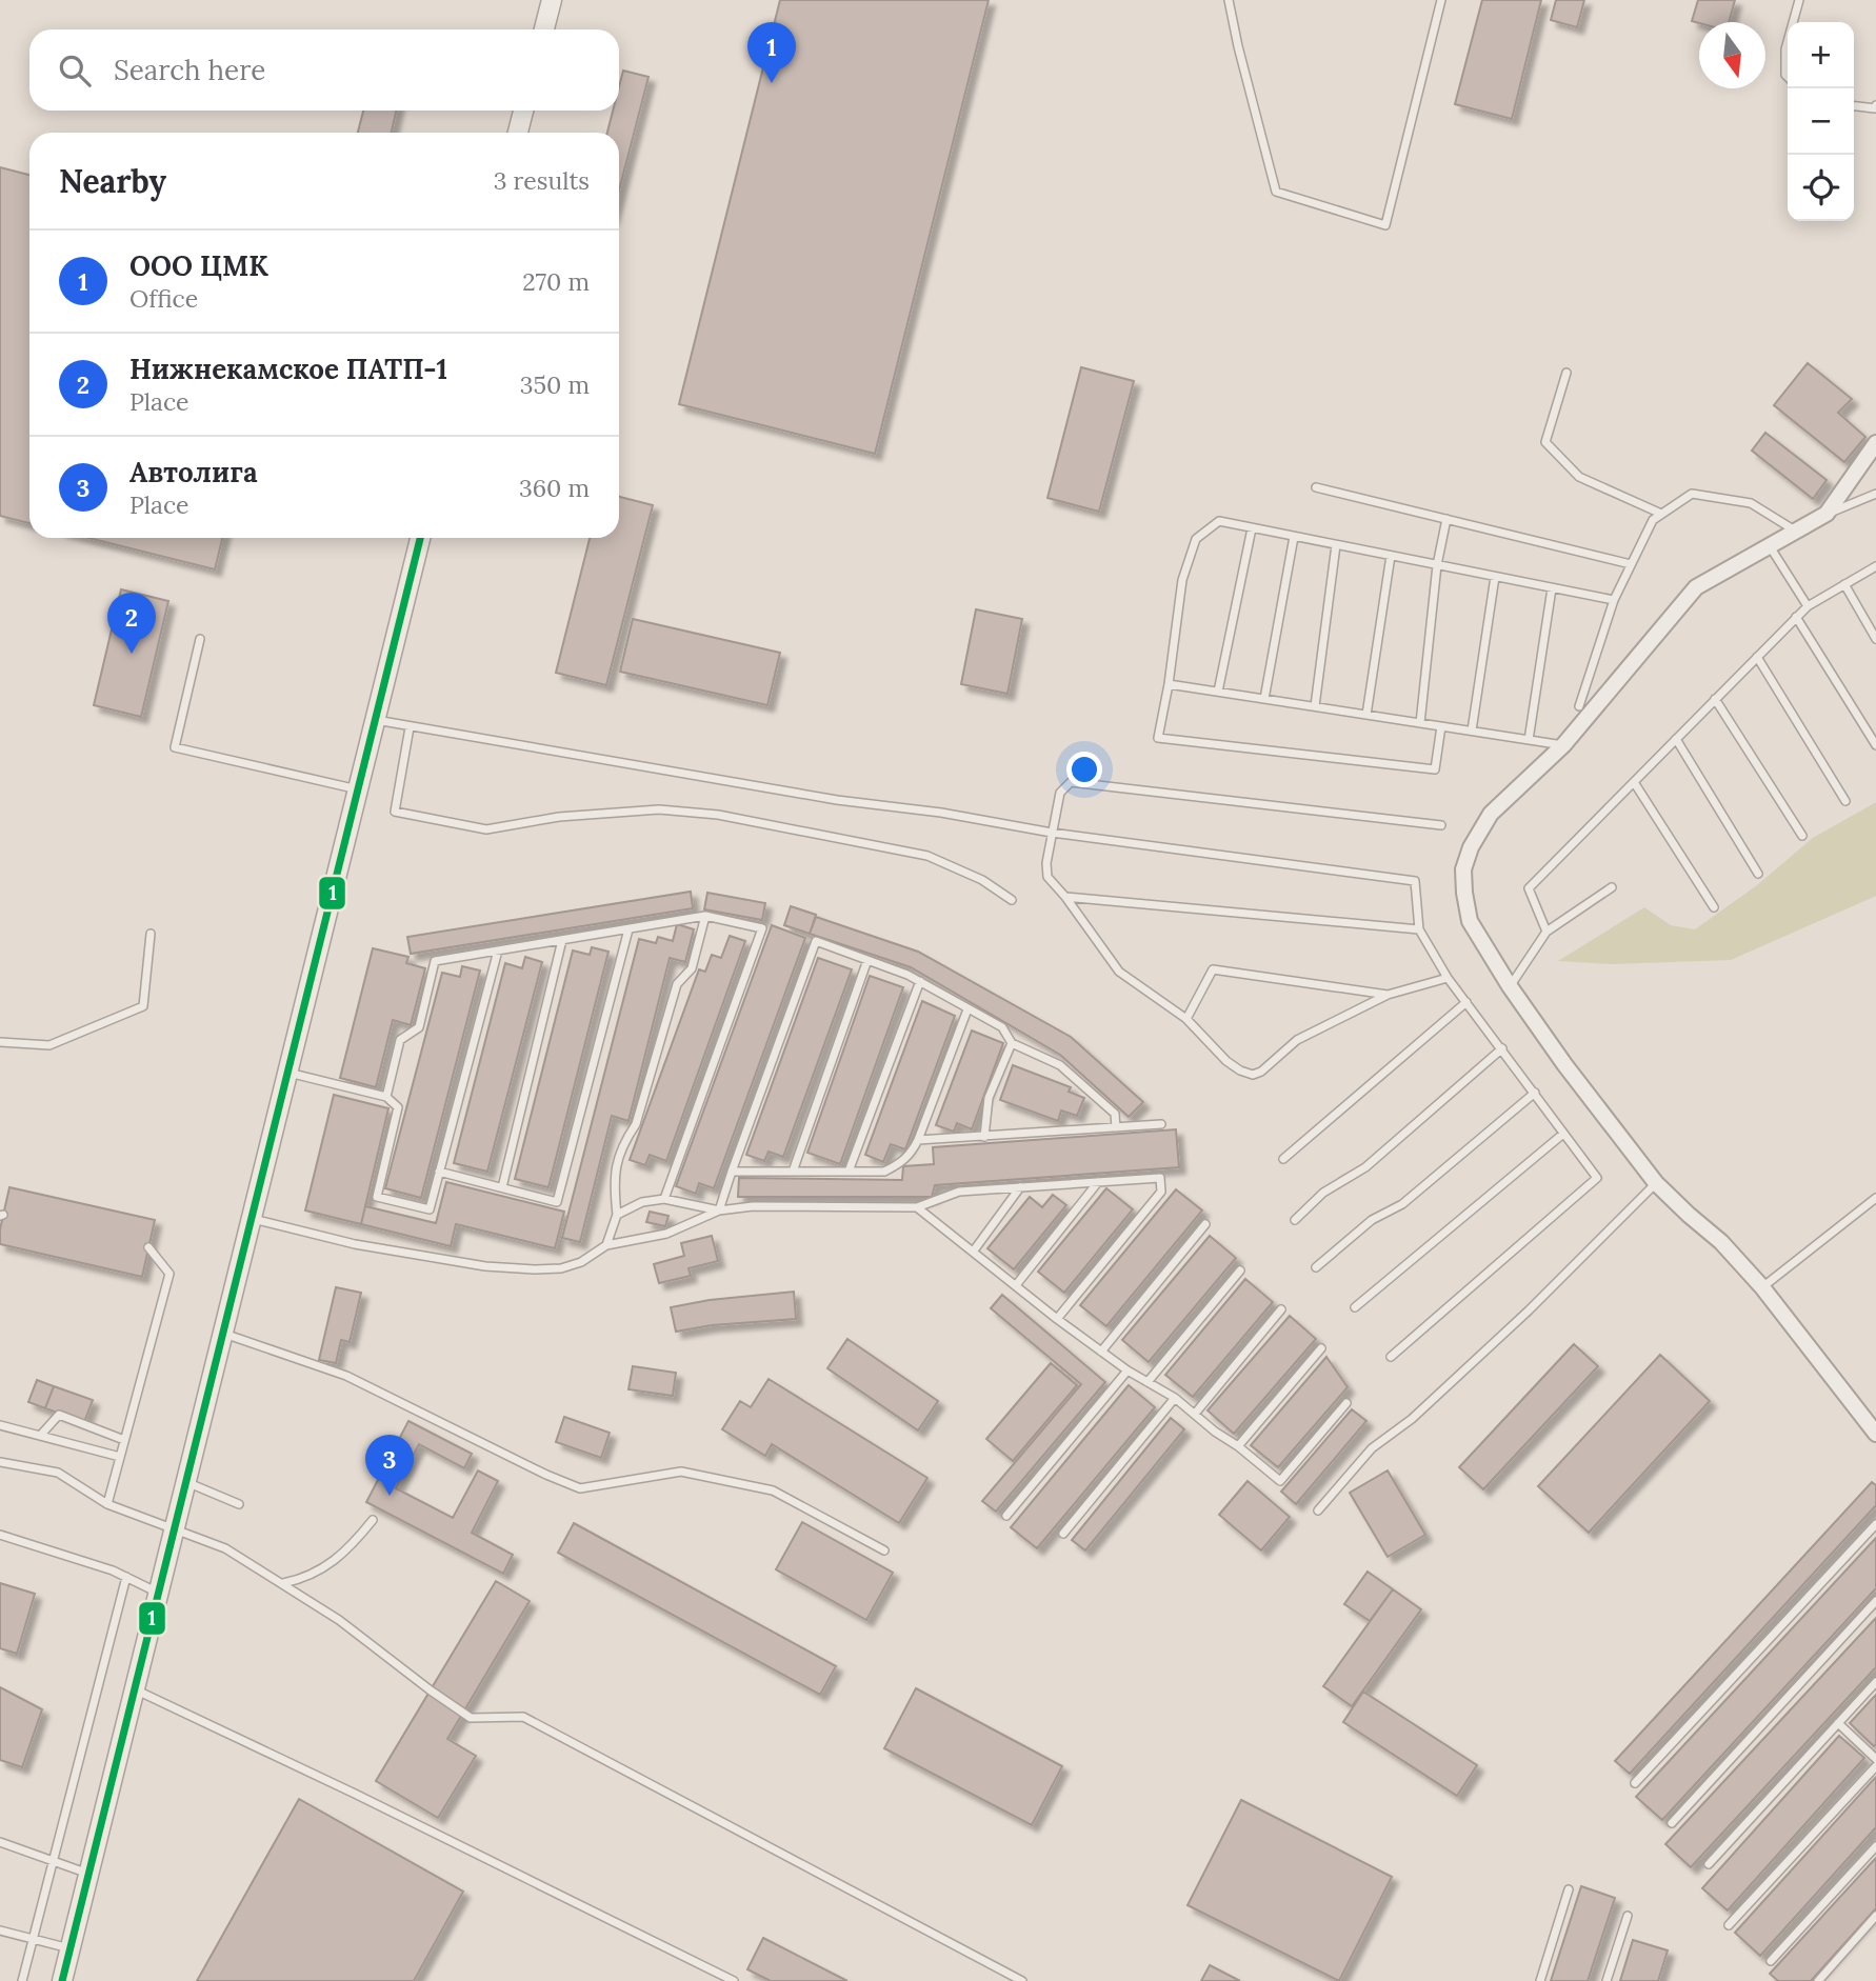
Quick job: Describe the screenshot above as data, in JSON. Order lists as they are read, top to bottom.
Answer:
{
  "lines": ["transit line 1"],
  "north": "bottom",
  "page": {
    "map_buttons": ["+", "−"],
    "pins": ["1", "2", "3"],
    "search": "Search here",
    "heading": ["Nearby", "3 results"],
    "list": [
      {
        "mark": "1",
        "name": "ООО ЦМК",
        "note": "Office",
        "value": "270 m"
      },
      {
        "mark": "2",
        "name": "Нижнекамское ПАТП-1",
        "note": "Place",
        "value": "350 m"
      },
      {
        "mark": "3",
        "name": "Автолига",
        "note": "Place",
        "value": "360 m"
      }
    ]
  }
}
